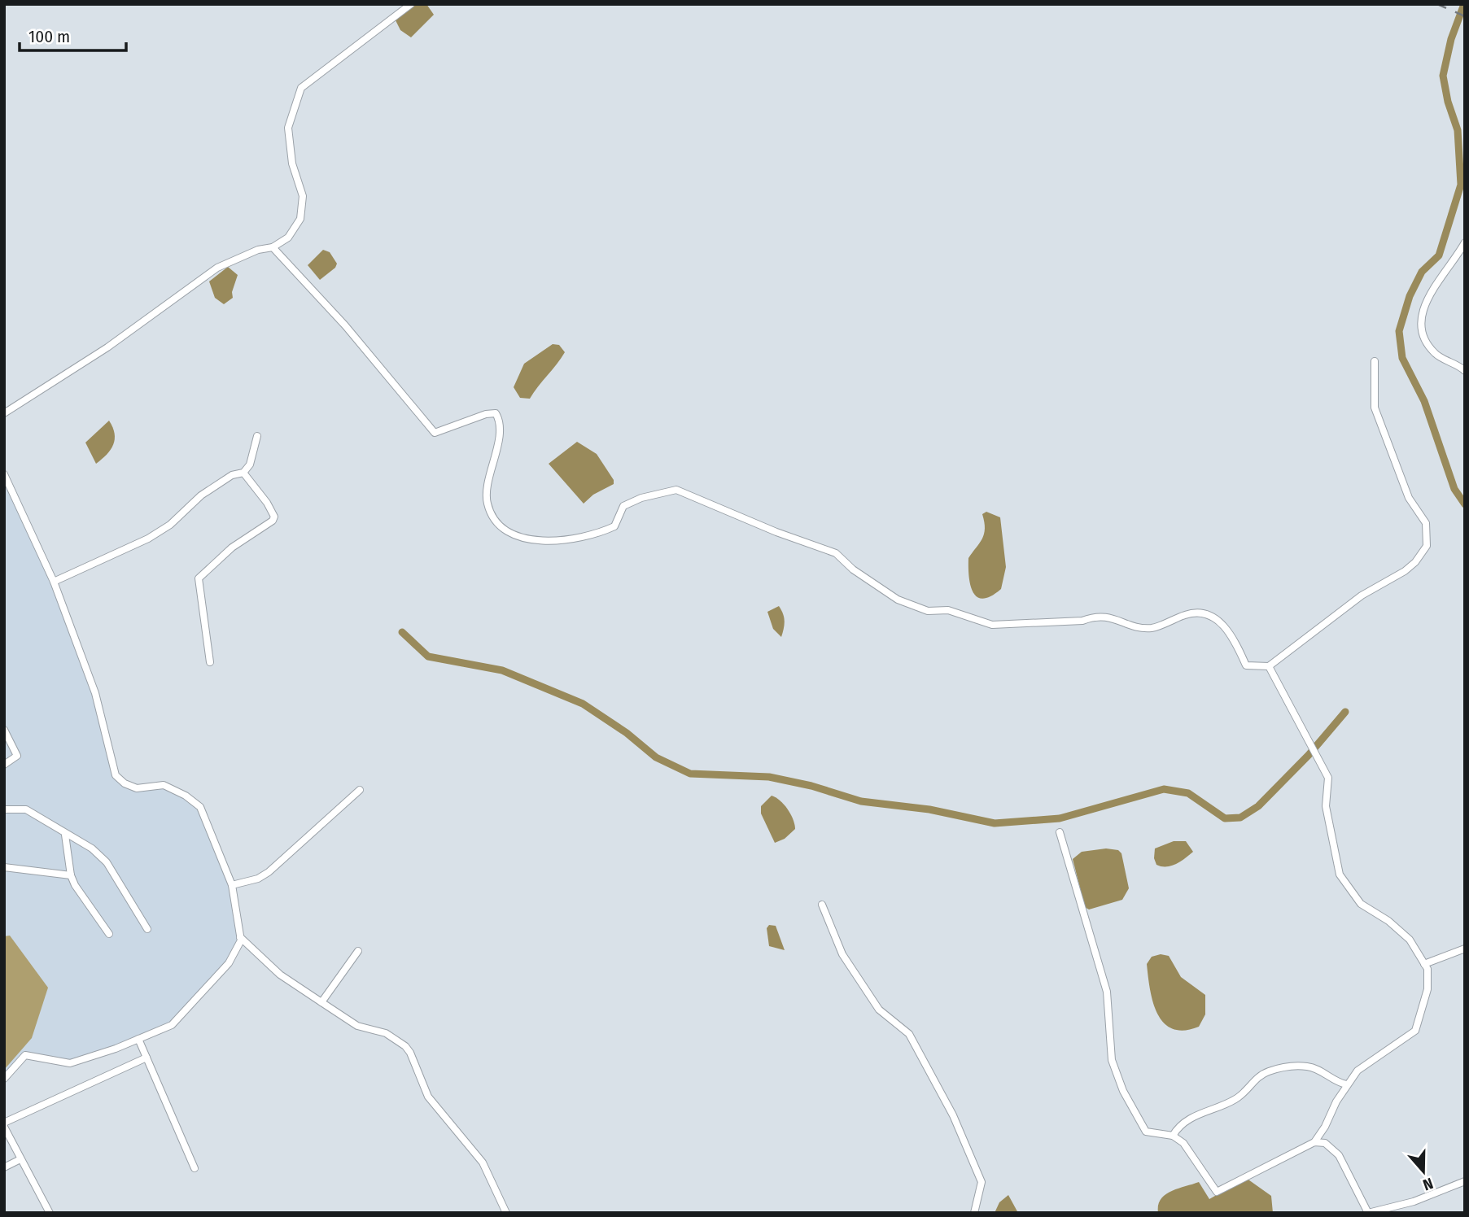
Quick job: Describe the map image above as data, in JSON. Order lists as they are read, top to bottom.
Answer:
{
  "scale_bar": "100 m",
  "north": "bottom"
}
